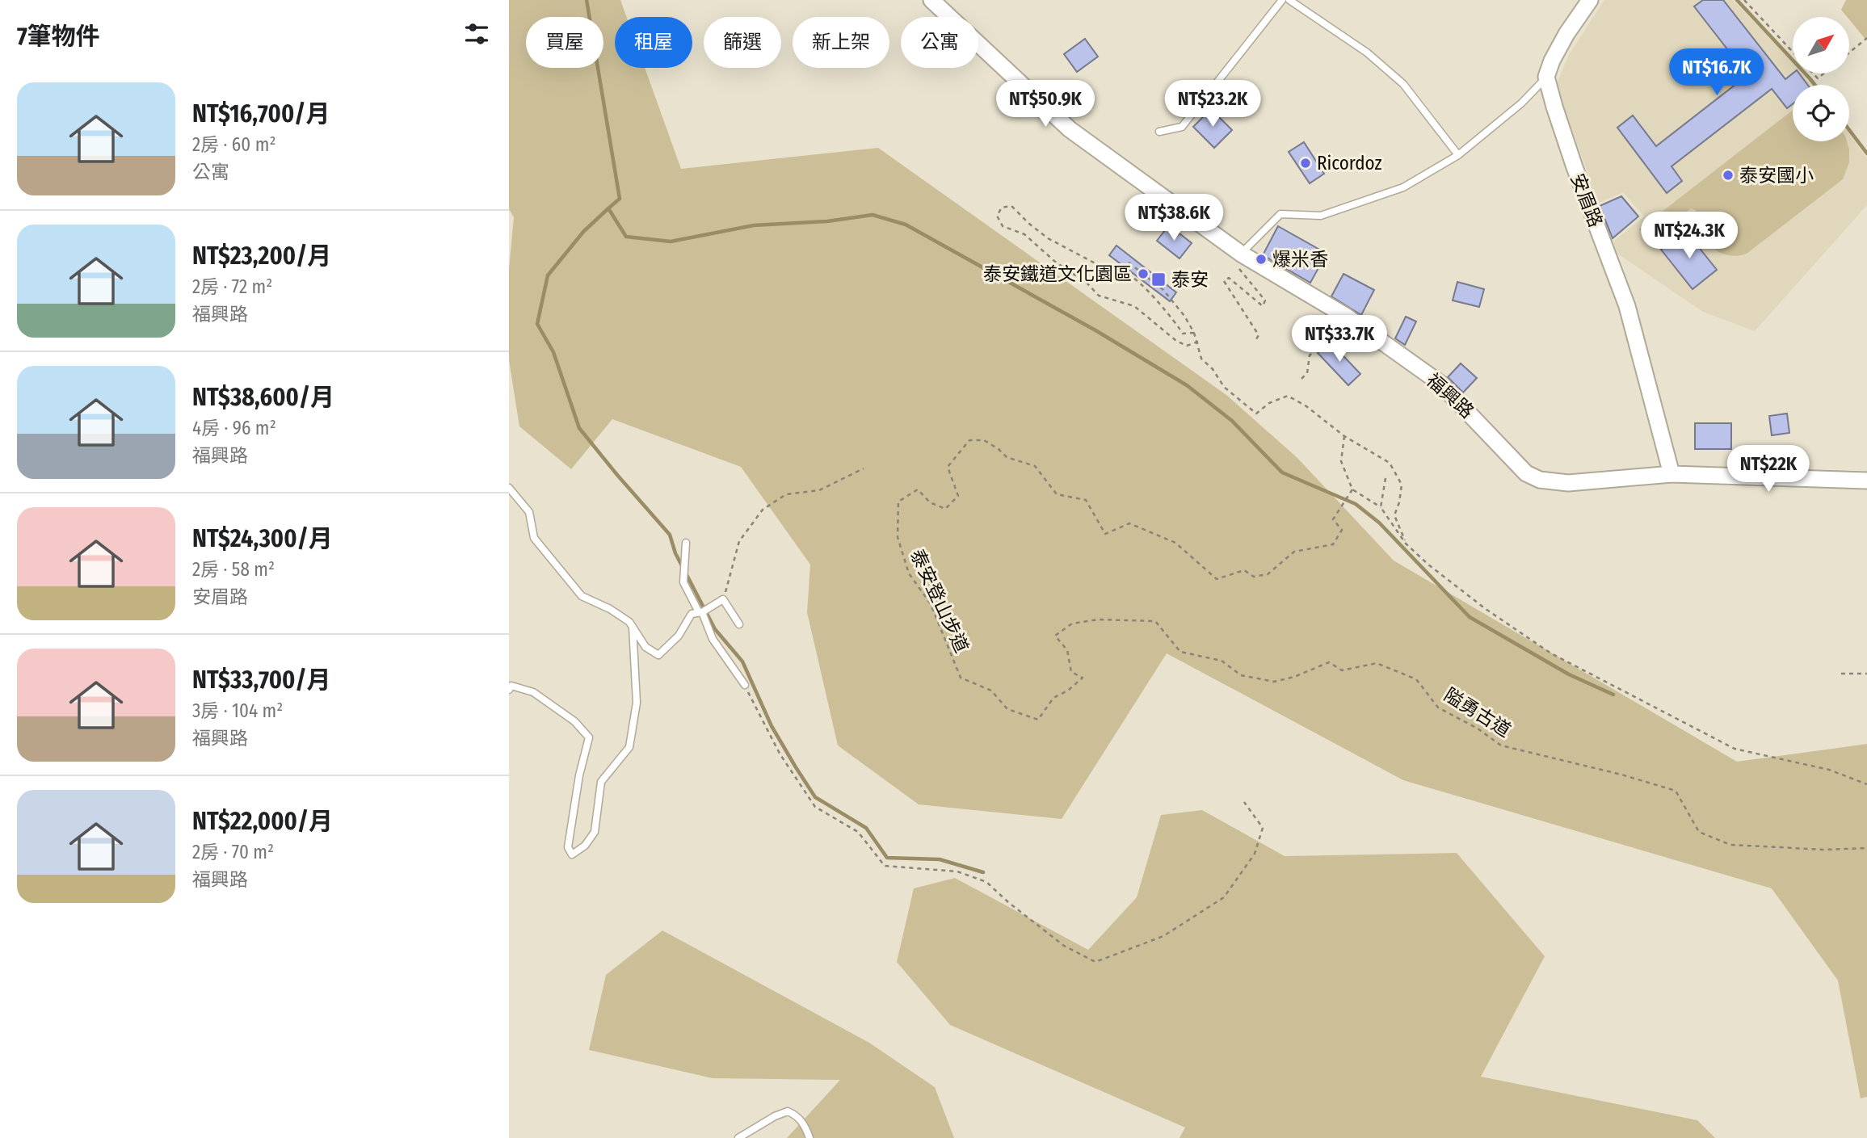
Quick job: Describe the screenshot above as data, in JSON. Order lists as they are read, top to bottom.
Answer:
{
  "streets": {
    "street": ["安眉路", "福興路"],
    "path": ["泰安登山步道", "隘勇古道"]
  },
  "crossings": [
    ["安眉路", "福興路"],
    ["泰安登山步道", "隘勇古道"]
  ],
  "places": {
    "other": [
      "Ricordoz",
      "泰安國小",
      "爆米香",
      "泰安鐵道文化園區"
    ],
    "transit": ["泰安"]
  },
  "north": "top right",
  "page": {
    "heading": "7筆物件",
    "chip": [
      "買屋",
      "租屋",
      "篩選",
      "新上架",
      "公寓"
    ],
    "price": [
      "NT$16.7K",
      "NT$50.9K",
      "NT$23.2K",
      "NT$38.6K",
      "NT$24.3K",
      "NT$33.7K",
      "NT$22K"
    ],
    "list": [
      {
        "name": "NT$16,700/月",
        "note": "2房 · 60 m² · 公寓"
      },
      {
        "name": "NT$23,200/月",
        "note": "2房 · 72 m² · 福興路"
      },
      {
        "name": "NT$38,600/月",
        "note": "4房 · 96 m² · 福興路"
      },
      {
        "name": "NT$24,300/月",
        "note": "2房 · 58 m² · 安眉路"
      },
      {
        "name": "NT$33,700/月",
        "note": "3房 · 104 m² · 福興路"
      },
      {
        "name": "NT$22,000/月",
        "note": "2房 · 70 m² · 福興路"
      }
    ]
  }
}
